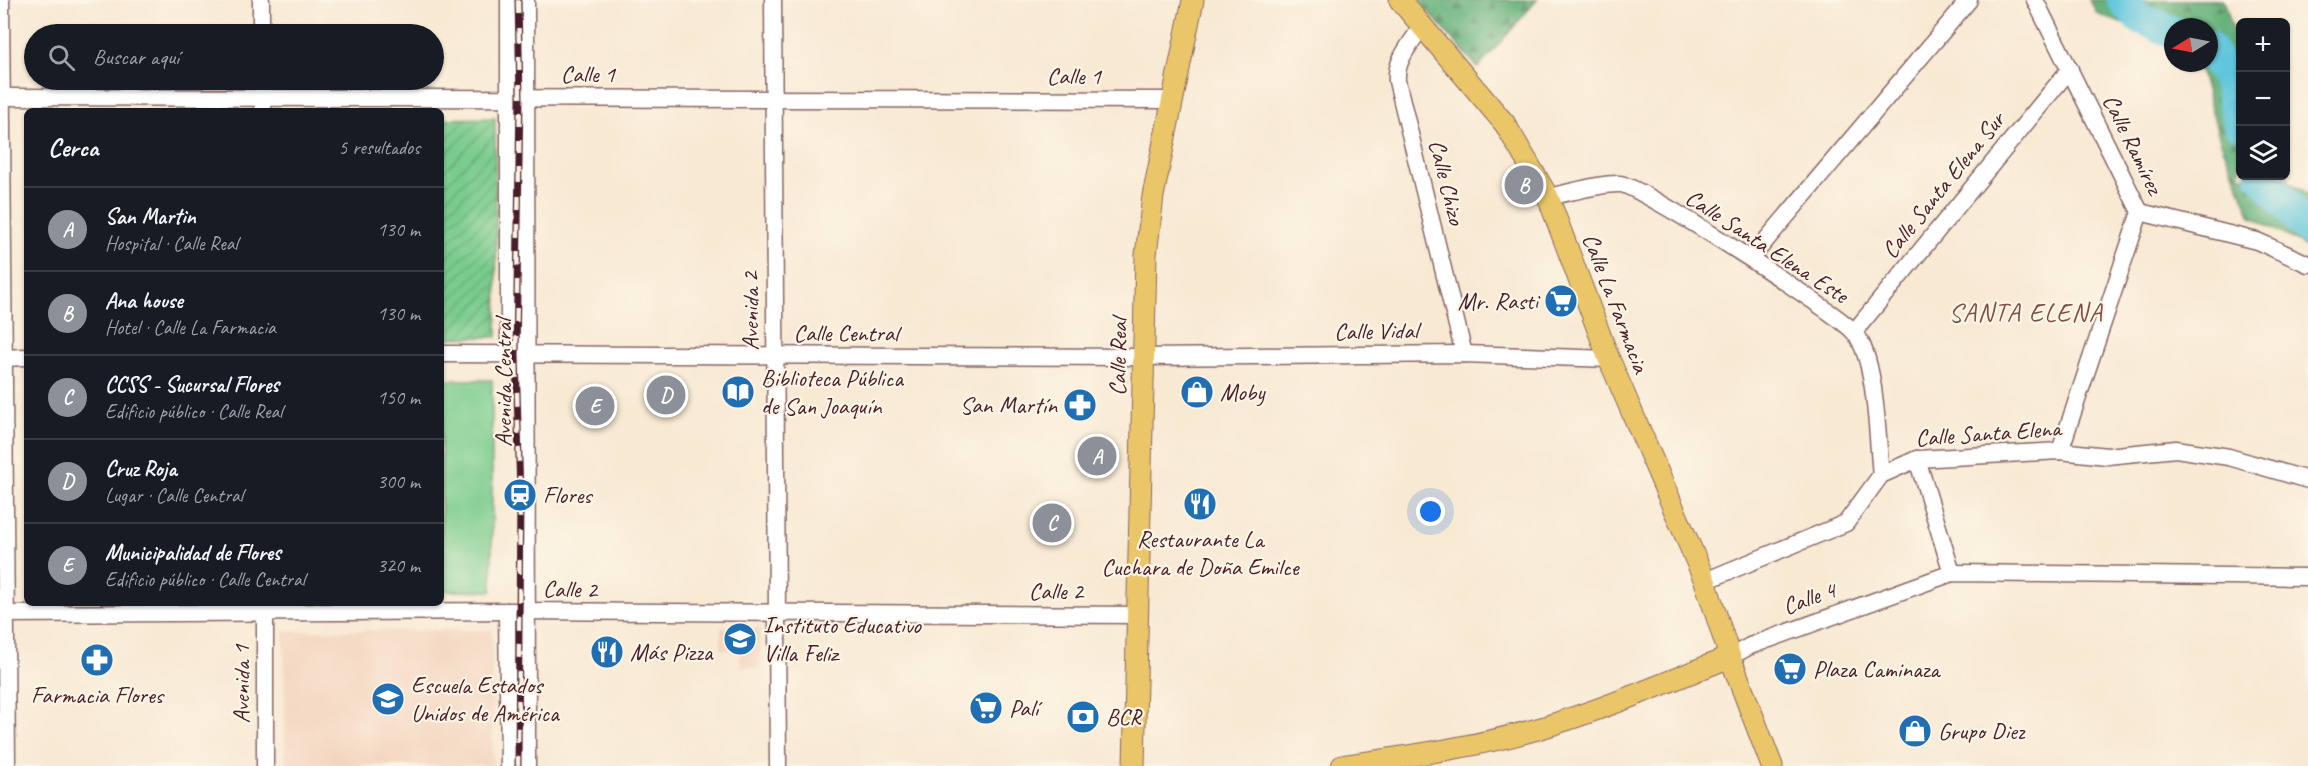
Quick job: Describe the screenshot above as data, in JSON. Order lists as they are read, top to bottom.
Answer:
{
  "streets": {
    "main road": ["Calle La Farmacia", "Calle Real", "Calle 4"],
    "street": [
      "Calle 1",
      "Calle Ramírez",
      "Calle Chizo",
      "Calle Santa Elena Sur",
      "Calle Santa Elena Este",
      "Avenida 2",
      "Calle Vidal",
      "Calle Central",
      "Avenida Central",
      "Calle Santa Elena",
      "Calle 2",
      "Avenida 1"
    ]
  },
  "crossings": [
    ["Calle 1", "Avenida 2"],
    ["Calle 1", "Calle Real"],
    ["Calle 1", "Avenida Central"],
    ["Calle Ramírez", "Calle Santa Elena Sur"],
    ["Calle Ramírez", "Calle Santa Elena"],
    ["Calle Chizo", "Calle La Farmacia"],
    ["Calle Chizo", "Calle Vidal"],
    ["Calle Santa Elena Sur", "Calle Santa Elena Este"],
    ["Calle Santa Elena Este", "Calle La Farmacia"],
    ["Calle Santa Elena Este", "Calle Santa Elena"],
    ["Calle La Farmacia", "Calle Vidal"],
    ["Calle La Farmacia", "Calle Santa Elena"],
    ["Calle La Farmacia", "Calle 4"],
    ["Avenida 2", "Calle Central"],
    ["Avenida 2", "Calle 2"],
    ["Calle Vidal", "Calle Central"],
    ["Calle Vidal", "Calle Real"],
    ["Calle Central", "Calle Real"],
    ["Calle Central", "Avenida Central"],
    ["Calle Real", "Calle 2"],
    ["Avenida Central", "Calle 2"],
    ["Calle 2", "Avenida 1"]
  ],
  "districts": ["SANTA ELENA"],
  "places": {
    "supermarket": ["Mr. Rasti", "Plaza Caminaza", "Palí"],
    "library": ["Biblioteca Pública de San Joaquín"],
    "shop": ["Moby", "Grupo Diez"],
    "pharmacy": ["San Martín", "Farmacia Flores"],
    "station": ["Flores"],
    "restaurant": ["Restaurante La Cuchara de Doña Emilce", "Más Pizza"],
    "school or university": ["Instituto Educativo Villa Feliz", "Escuela Estados Unidos de América"],
    "bank": ["BCR"]
  },
  "north": "left",
  "page": {
    "map_buttons": ["+", "−"],
    "search": "Buscar aquí",
    "heading": ["Cerca", "5 resultados"],
    "pins": [
      "B",
      "D",
      "E",
      "A",
      "C"
    ],
    "list": [
      {
        "mark": "A",
        "name": "San Martin",
        "note": "Hospital · Calle Real",
        "value": "130 m"
      },
      {
        "mark": "B",
        "name": "Ana house",
        "note": "Hotel · Calle La Farmacia",
        "value": "130 m"
      },
      {
        "mark": "C",
        "name": "CCSS - Sucursal Flores",
        "note": "Edificio público · Calle Real",
        "value": "150 m"
      },
      {
        "mark": "D",
        "name": "Cruz Roja",
        "note": "Lugar · Calle Central",
        "value": "300 m"
      },
      {
        "mark": "E",
        "name": "Municipalidad de Flores",
        "note": "Edificio público · Calle Central",
        "value": "320 m"
      }
    ]
  }
}
